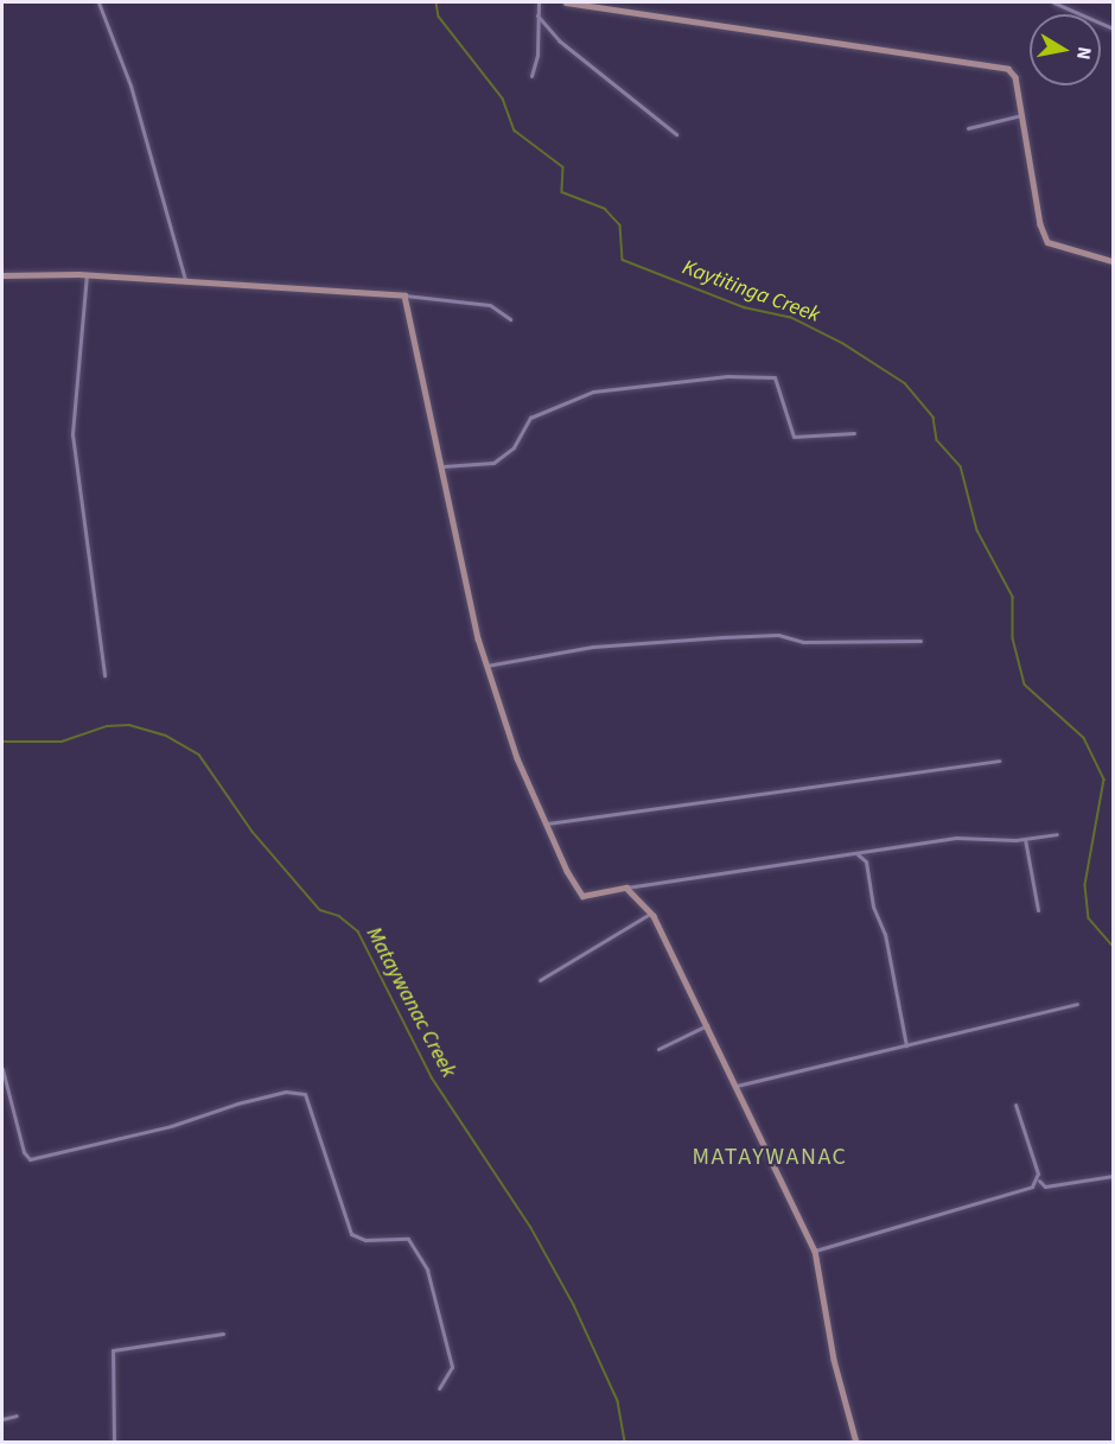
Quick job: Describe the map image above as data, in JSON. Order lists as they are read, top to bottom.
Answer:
{
  "districts": ["MATAYWANAC"],
  "water": ["Kaytitinga Creek", "Mataywanac Creek"],
  "north": "right"
}
